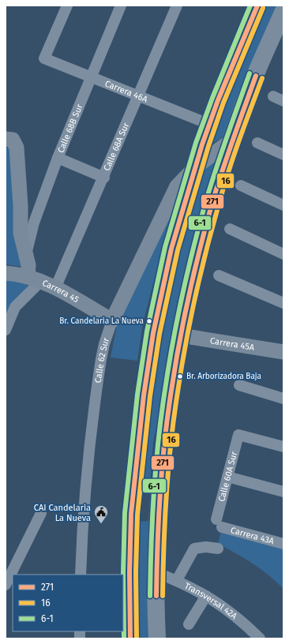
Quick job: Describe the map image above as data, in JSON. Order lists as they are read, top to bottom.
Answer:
{
  "streets": {
    "street": [
      "Carrera 46A",
      "Calle 68B Sur",
      "Calle 68A Sur",
      "Carrera 45",
      "Carrera 45A",
      "Calle 62 Sur",
      "Calle 60A Sur",
      "Carrera 43A",
      "Transversal 42A"
    ]
  },
  "crossings": [
    ["Carrera 46A", "Calle 68B Sur"],
    ["Carrera 46A", "Calle 68A Sur"],
    ["Calle 68B Sur", "Carrera 45"],
    ["Calle 68A Sur", "Carrera 45"],
    ["Carrera 45", "Calle 62 Sur"],
    ["Calle 60A Sur", "Carrera 43A"]
  ],
  "places": {
    "other": ["Br. Candelaria La Nueva", "Br. Arborizadora Baja"],
    "public building": ["CAI Candelaria La Nueva"]
  },
  "lines": ["transit line 271", "transit line 6-1", "transit line 16"],
  "legend": ["271", "16", "6-1"]
}
